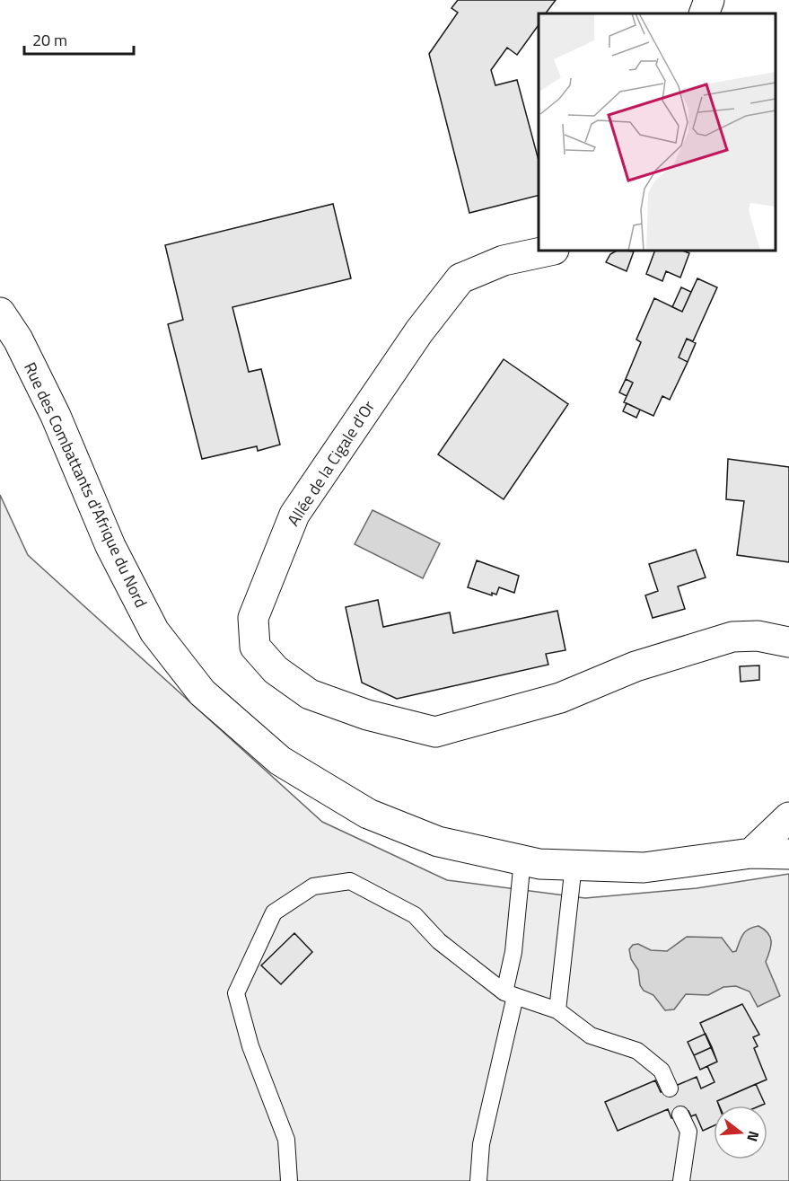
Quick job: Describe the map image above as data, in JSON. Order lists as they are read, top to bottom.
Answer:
{
  "streets": {
    "main road": ["Allée de la Cigale d'Or", "Rue des Combattants d'Afrique du Nord"]
  },
  "scale_bar": "20 m",
  "north": "right"
}
